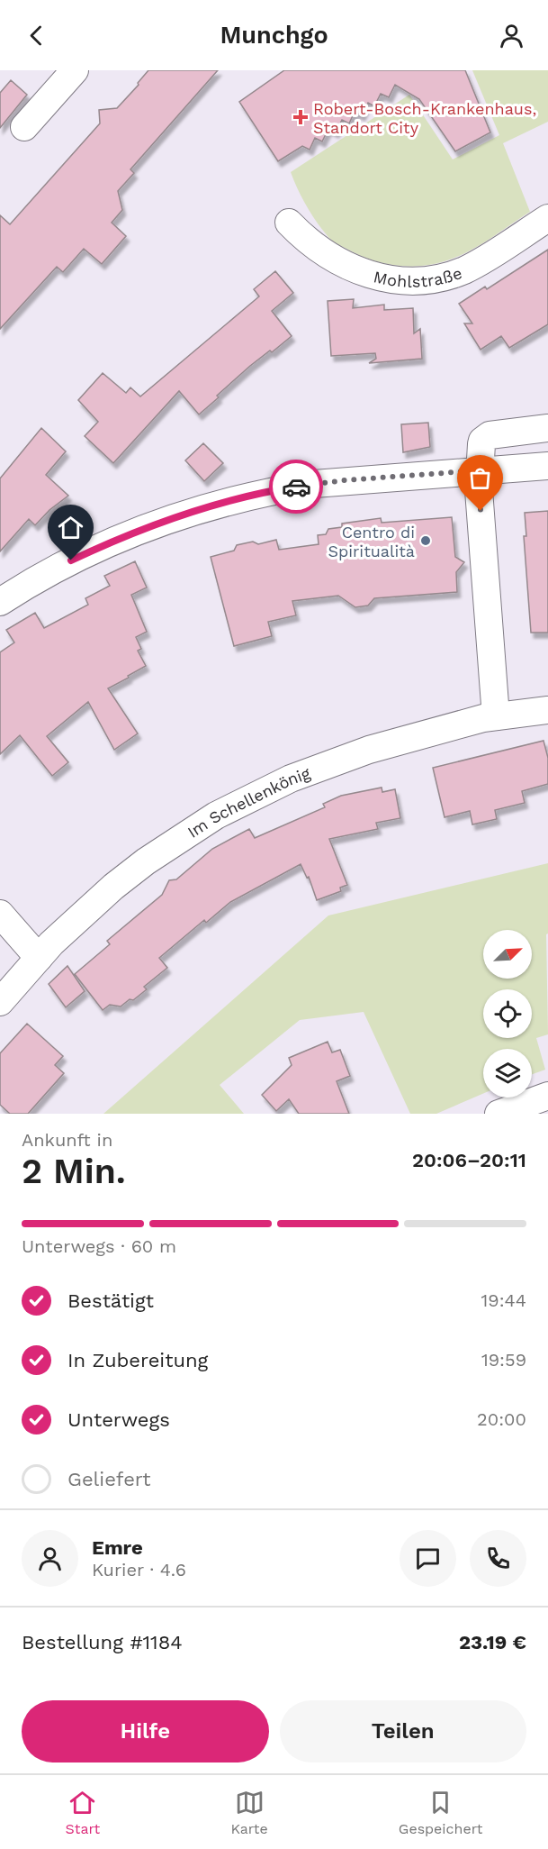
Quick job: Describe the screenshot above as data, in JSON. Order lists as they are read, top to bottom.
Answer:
{
  "streets": {
    "street": ["Mohlstraße", "Im Schellenkönig"]
  },
  "places": {
    "health": ["Robert-Bosch-Krankenhaus, Standort City"],
    "other": ["Centro di Spiritualità"]
  },
  "north": "top right",
  "page": {
    "header": "Munchgo",
    "heading": ["2 Min.", "Ankunft in", "20:06–20:11"],
    "panel": [
      "Emre",
      "Kurier · 4.6",
      "Bestellung #1184",
      "23.19 €"
    ],
    "bar": "Unterwegs · 60 m",
    "list": [
      ["Bestätigt", "19:44"],
      ["In Zubereitung", "19:59"],
      ["Unterwegs", "20:00"],
      "Geliefert"
    ],
    "buttons": ["Hilfe", "Teilen"],
    "tabs": ["Start", "Karte", "Gespeichert"]
  }
}
